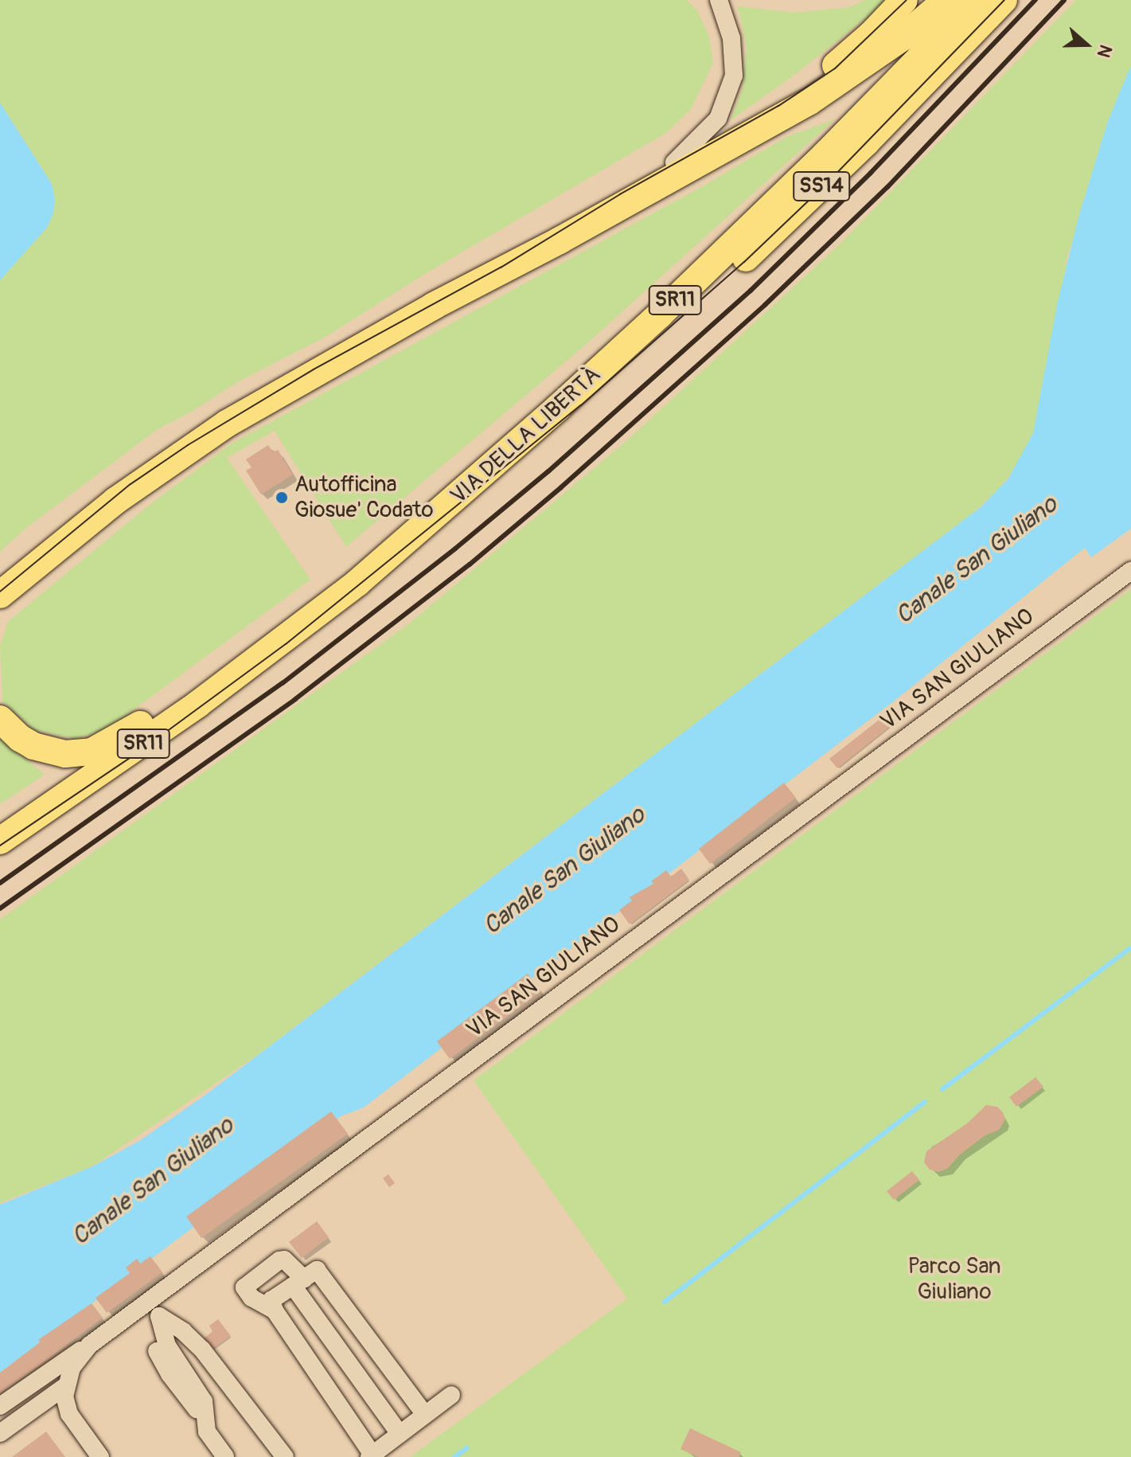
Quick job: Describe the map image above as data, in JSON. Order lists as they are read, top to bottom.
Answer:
{
  "streets": {
    "highway": ["SS14", "SR11", "VIA DELLA LIBERTÀ"],
    "street": ["VIA SAN GIULIANO"]
  },
  "crossings": [
    ["SS14", "VIA DELLA LIBERTÀ"],
    ["SR11", "VIA DELLA LIBERTÀ"]
  ],
  "water": ["Canale San Giuliano"],
  "parks": ["Parco San Giuliano"],
  "places": ["Autofficina Giosue' Codato"],
  "north": "right"
}
